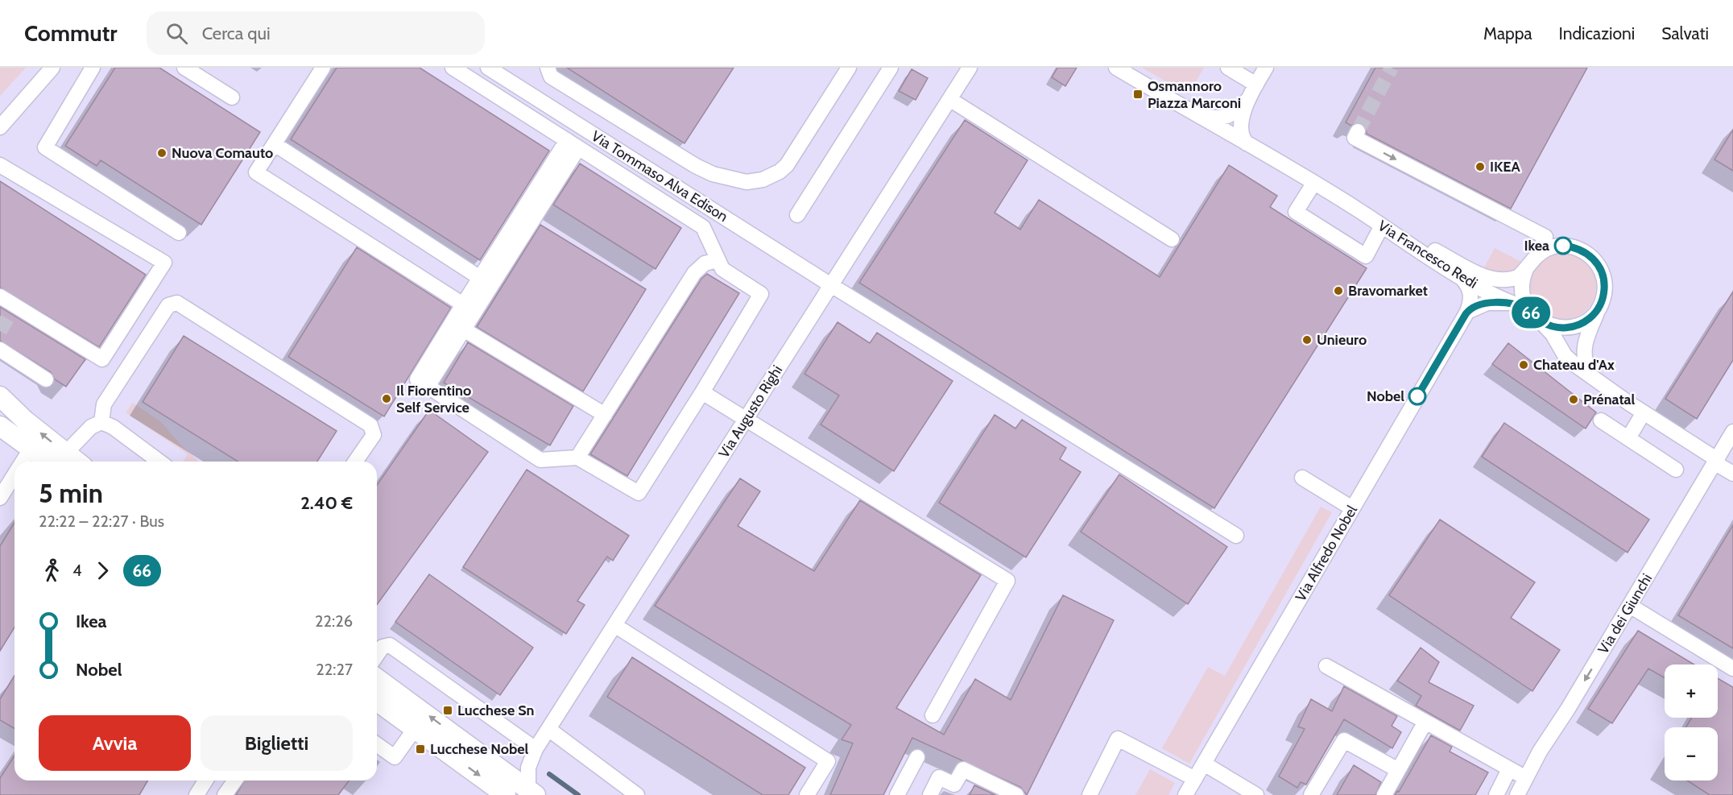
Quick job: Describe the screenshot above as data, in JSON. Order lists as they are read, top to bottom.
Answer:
{
  "streets": {
    "street": [
      "Via Tommaso Alva Edison",
      "Via Francesco Redi",
      "Via Augusto Righi",
      "Via Alfredo Nobel",
      "Via dei Giunchi"
    ]
  },
  "crossings": [
    ["Via Tommaso Alva Edison", "Via Augusto Righi"],
    ["Via Francesco Redi", "Via Alfredo Nobel"],
    ["Via Francesco Redi", "Via dei Giunchi"]
  ],
  "one_way": ["Via dei Giunchi"],
  "places": {
    "transit": ["Osmannoro Piazza Marconi", "Lucchese Sn", "Lucchese Nobel"],
    "other": [
      "Nuova Comauto",
      "IKEA",
      "Ikea",
      "Bravomarket",
      "Unieuro",
      "Chateau d'Ax",
      "Nobel",
      "Il Fiorentino Self Service",
      "Prénatal"
    ]
  },
  "lines": ["bus line 66"],
  "page": {
    "header": "Commutr",
    "search": "Cerca qui",
    "nav": ["Mappa", "Indicazioni", "Salvati"],
    "on_map": "66",
    "heading": ["5 min", "22:22 – 22:27 · Bus", "2.40 €"],
    "legs": ["4", "66"],
    "list": [
      {
        "name": "Ikea",
        "value": "22:26"
      },
      {
        "name": "Nobel",
        "value": "22:27"
      }
    ],
    "map_buttons": ["+", "−"],
    "buttons": ["Avvia", "Biglietti"]
  }
}
